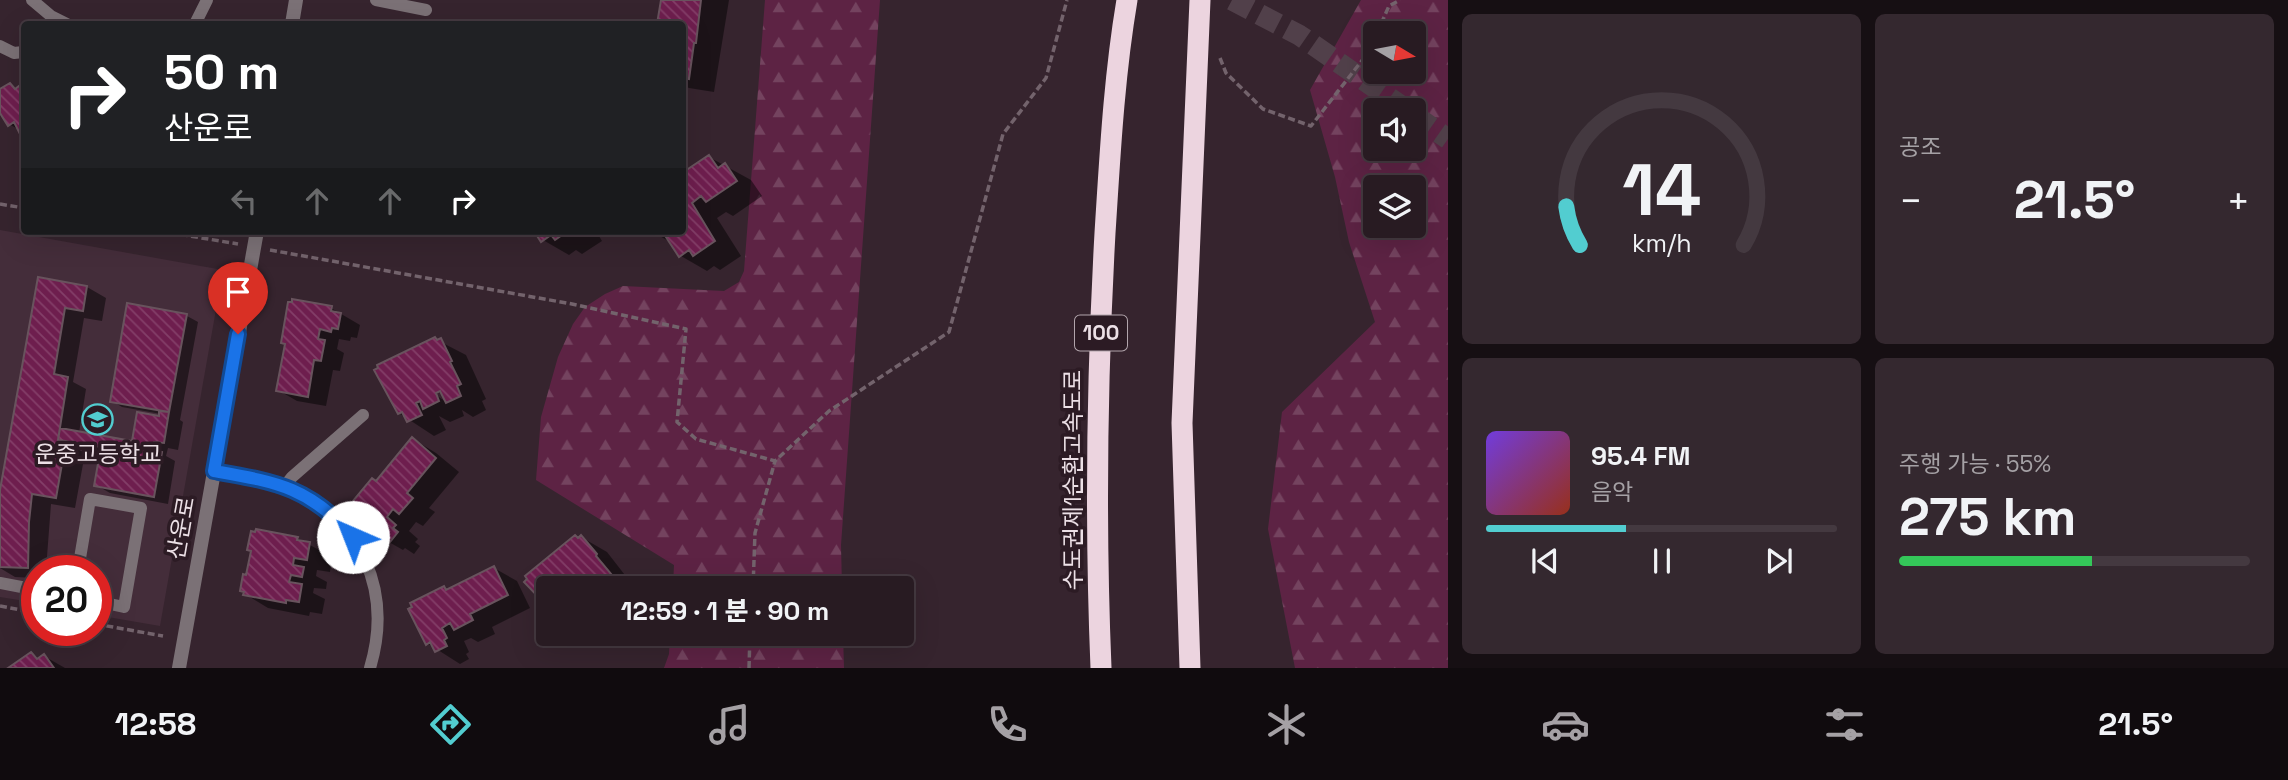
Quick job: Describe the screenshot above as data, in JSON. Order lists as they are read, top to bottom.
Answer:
{
  "streets": {
    "highway": ["100", "수도권제1순환고속도로"],
    "street": ["산운로"]
  },
  "places": {
    "school or university": ["운중고등학교"]
  },
  "north": "right",
  "page": {
    "tile": [
      "공조",
      ["주행 가능 · 55%", "275 km"]
    ],
    "turn": ["50 m", "산운로"],
    "heat": ["−", "21.5°", "+"],
    "song": ["95.4 FM", "음악"],
    "limit": "20",
    "trip": "12:59 · 1 분 · 90 m",
    "tabs": ["12:58", "21.5°"],
    "gauge": ["14", "km/h"]
  }
}
